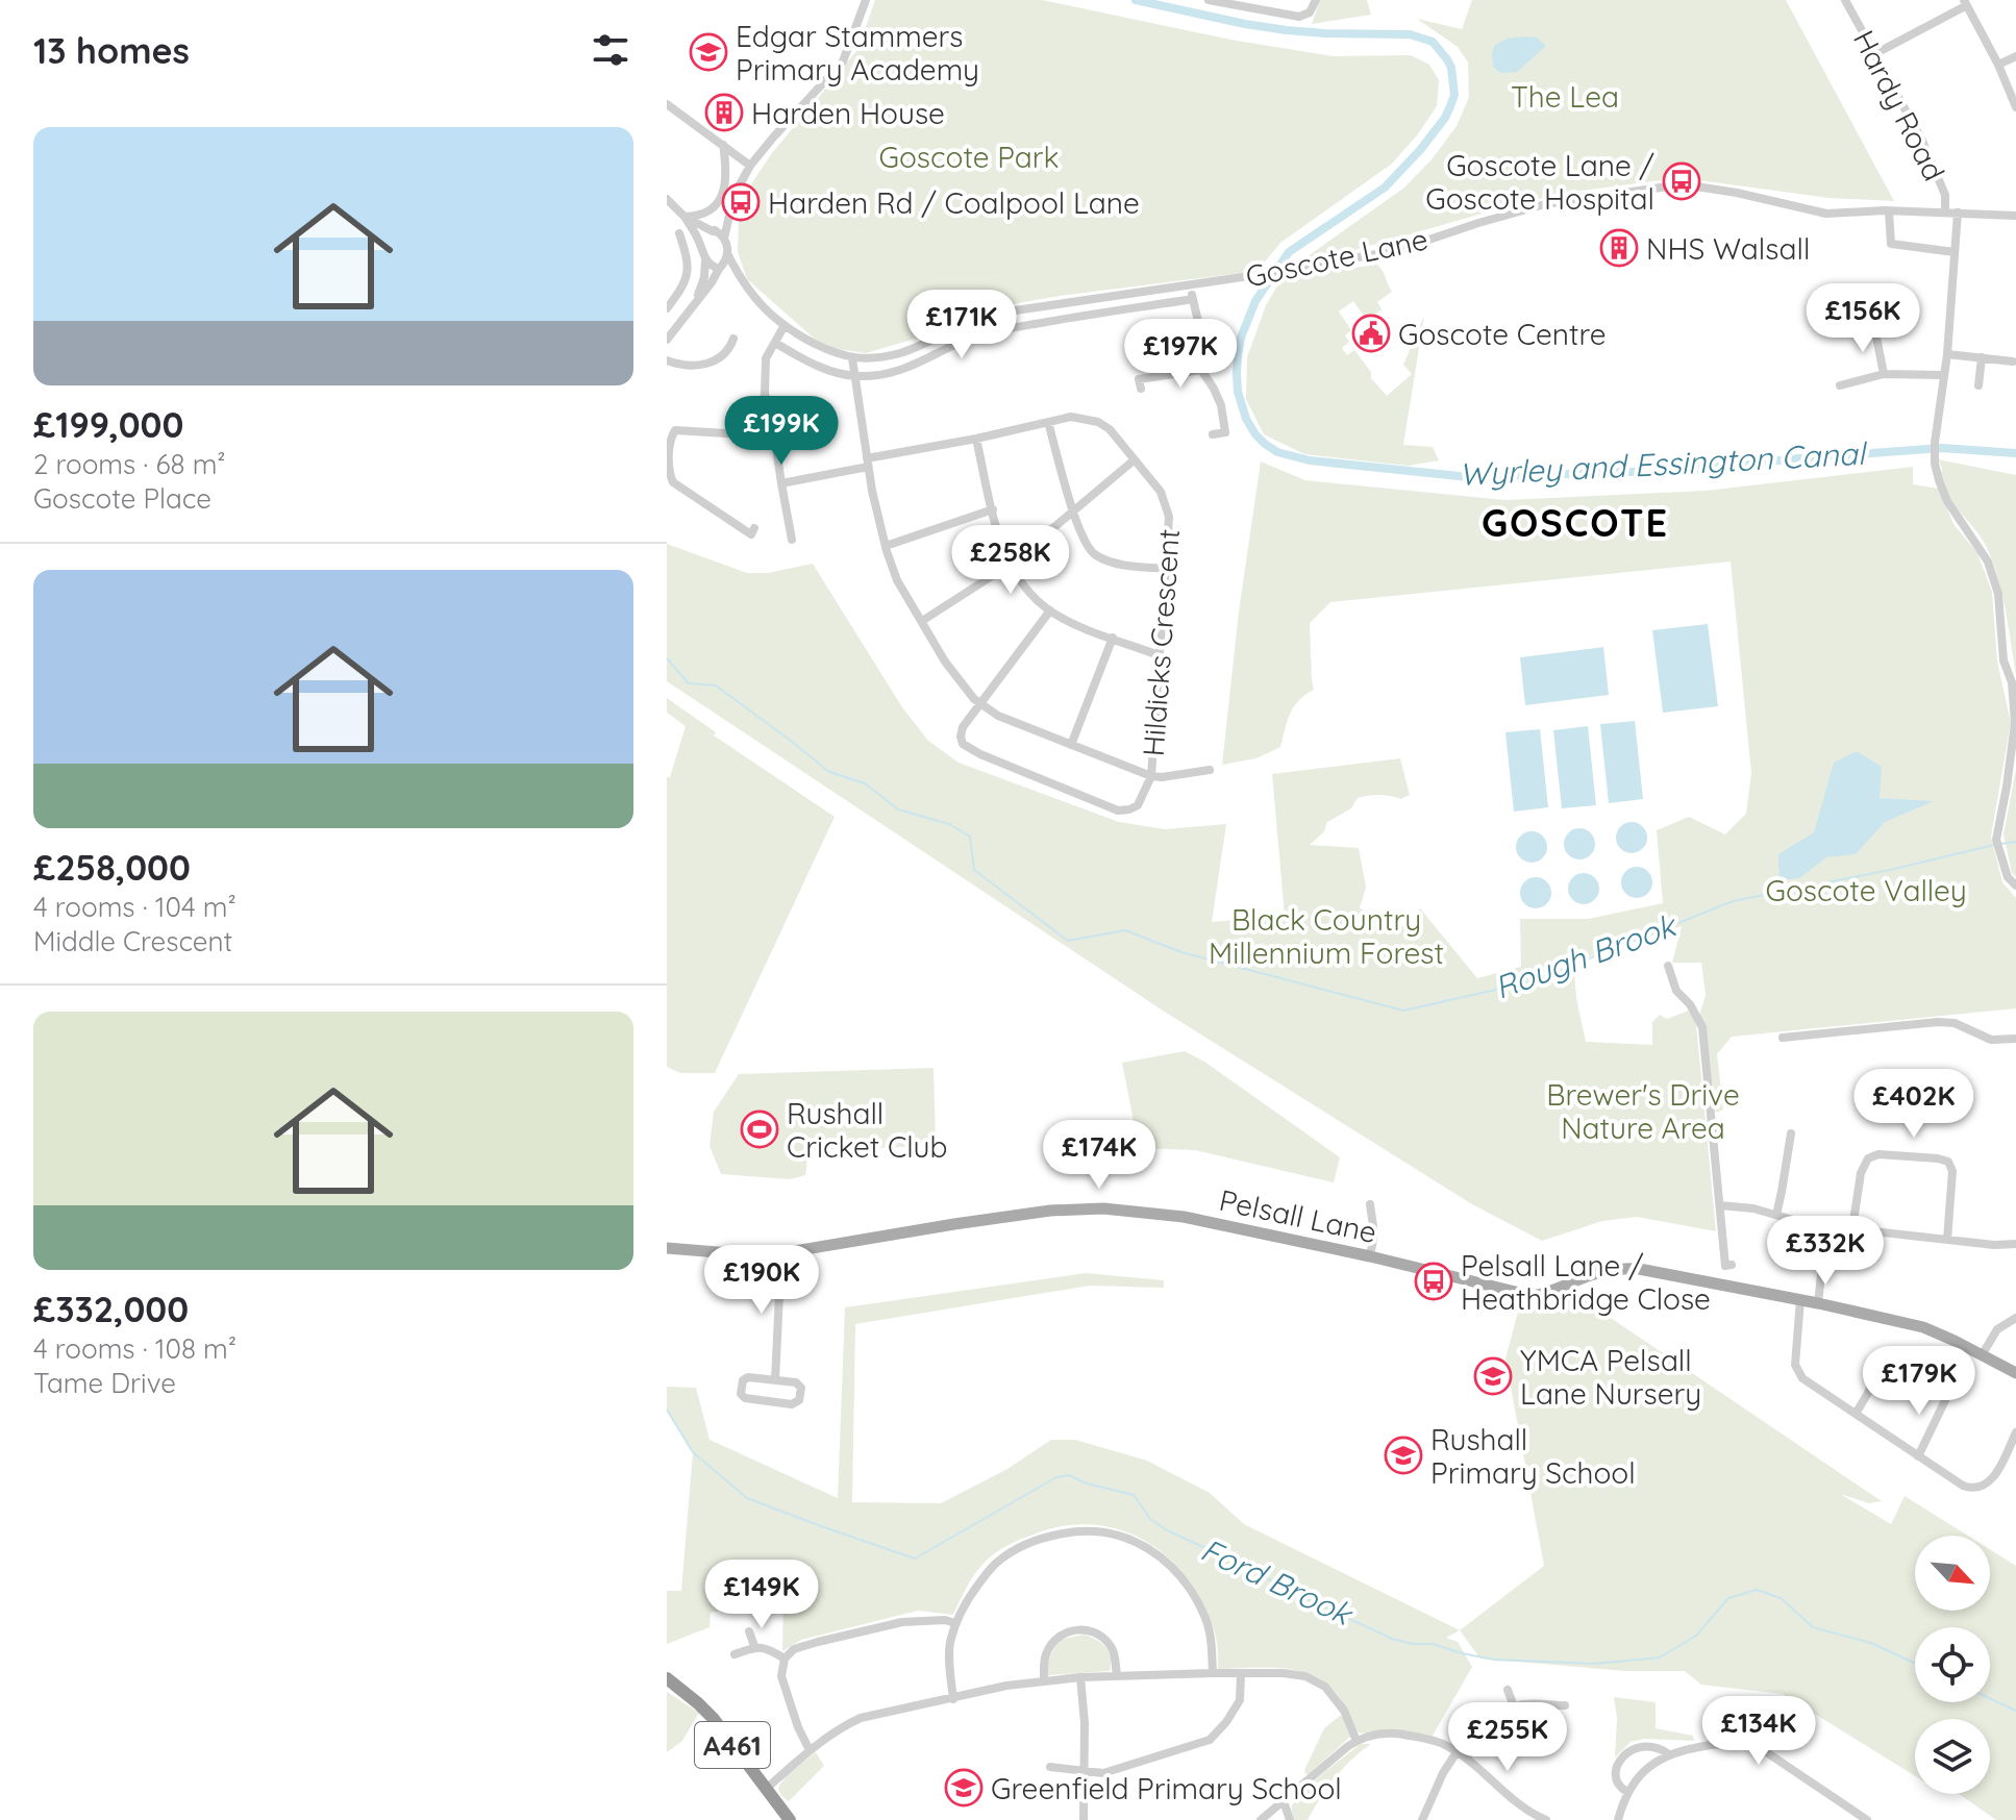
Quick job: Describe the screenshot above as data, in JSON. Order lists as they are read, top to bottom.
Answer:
{
  "streets": {
    "highway": ["A461"],
    "main road": ["Pelsall Lane"],
    "street": ["Hardy Road", "Goscote Lane", "Hildicks Crescent"]
  },
  "crossings": [
    ["Hardy Road", "Goscote Lane"]
  ],
  "districts": ["GOSCOTE"],
  "water": ["Wyrley and Essington Canal", "Rough Brook", "Ford Brook"],
  "parks": [
    "The Lea",
    "Goscote Park",
    "Goscote Valley",
    "Black Country Millennium Forest",
    "Brewer's Drive Nature Area"
  ],
  "places": {
    "school or university": [
      "Edgar Stammers Primary Academy",
      "YMCA Pelsall Lane Nursery",
      "Rushall Primary School",
      "Greenfield Primary School"
    ],
    "building": ["Harden House", "NHS Walsall"],
    "bus stop": ["Goscote Lane / Goscote Hospital", "Harden Rd / Coalpool Lane", "Pelsall Lane / Heathbridge Close"],
    "public building": ["Goscote Centre"],
    "sports": ["Rushall Cricket Club"]
  },
  "north": "bottom right",
  "page": {
    "heading": "13 homes",
    "list": [
      {
        "name": "£199,000",
        "note": "2 rooms · 68 m² · Goscote Place"
      },
      {
        "name": "£258,000",
        "note": "4 rooms · 104 m² · Middle Crescent"
      },
      {
        "name": "£332,000",
        "note": "4 rooms · 108 m² · Tame Drive"
      }
    ],
    "price": [
      "£156K",
      "£171K",
      "£197K",
      "£199K",
      "£258K",
      "£402K",
      "£174K",
      "£332K",
      "£190K",
      "£179K",
      "£149K",
      "£134K",
      "£255K"
    ]
  }
}
